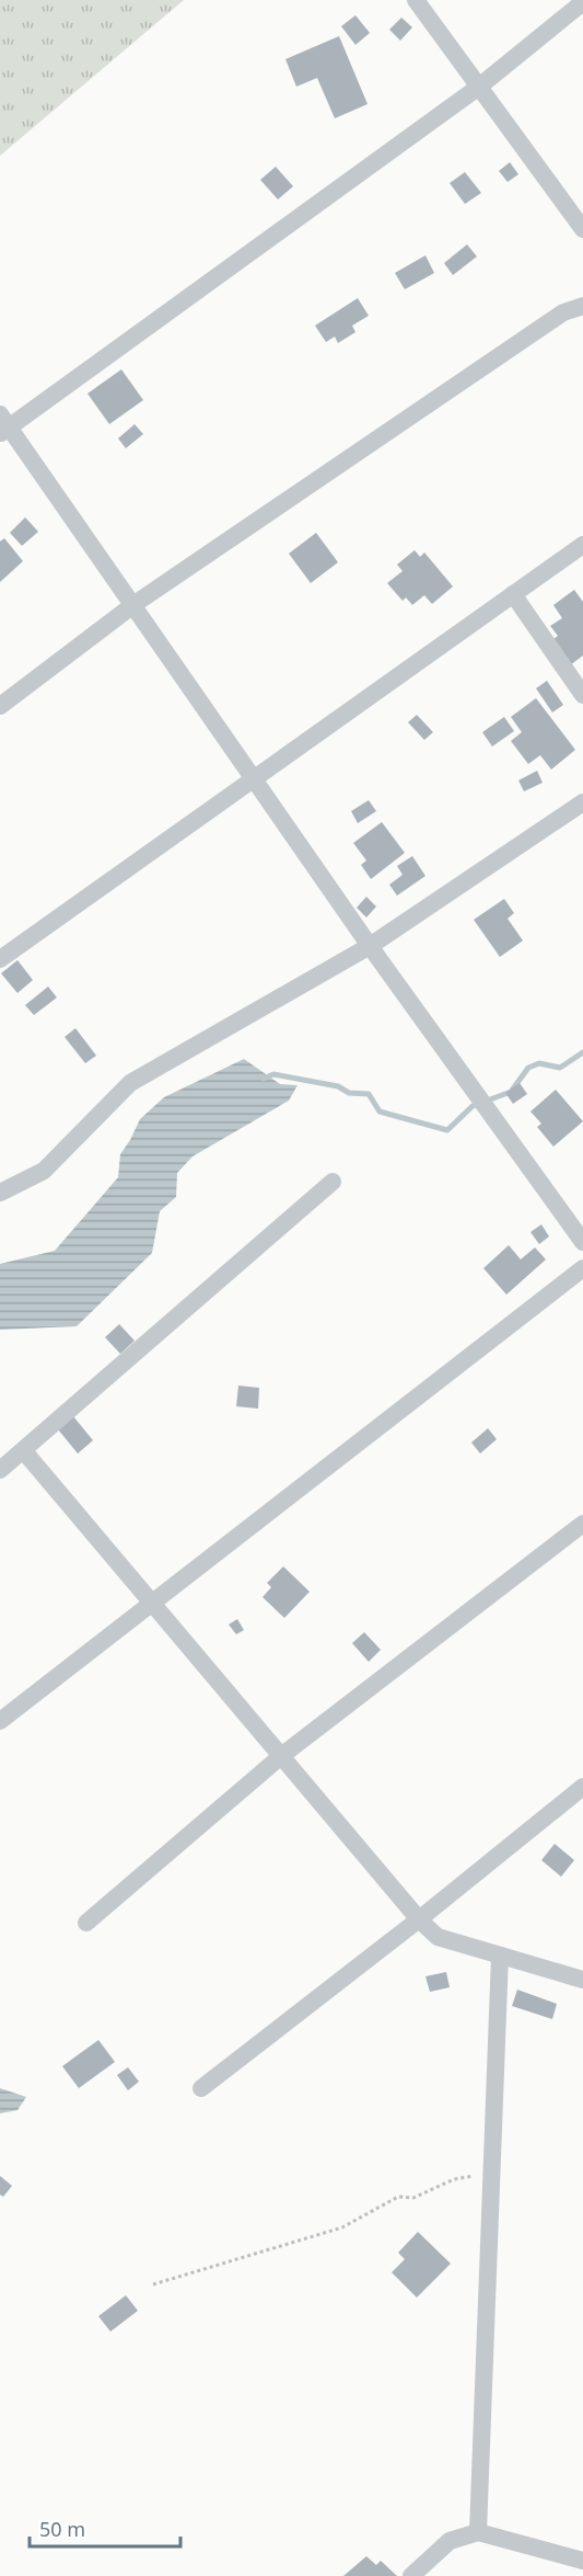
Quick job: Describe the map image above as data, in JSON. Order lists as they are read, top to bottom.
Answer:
{
  "scale_bar": "50 m"
}
